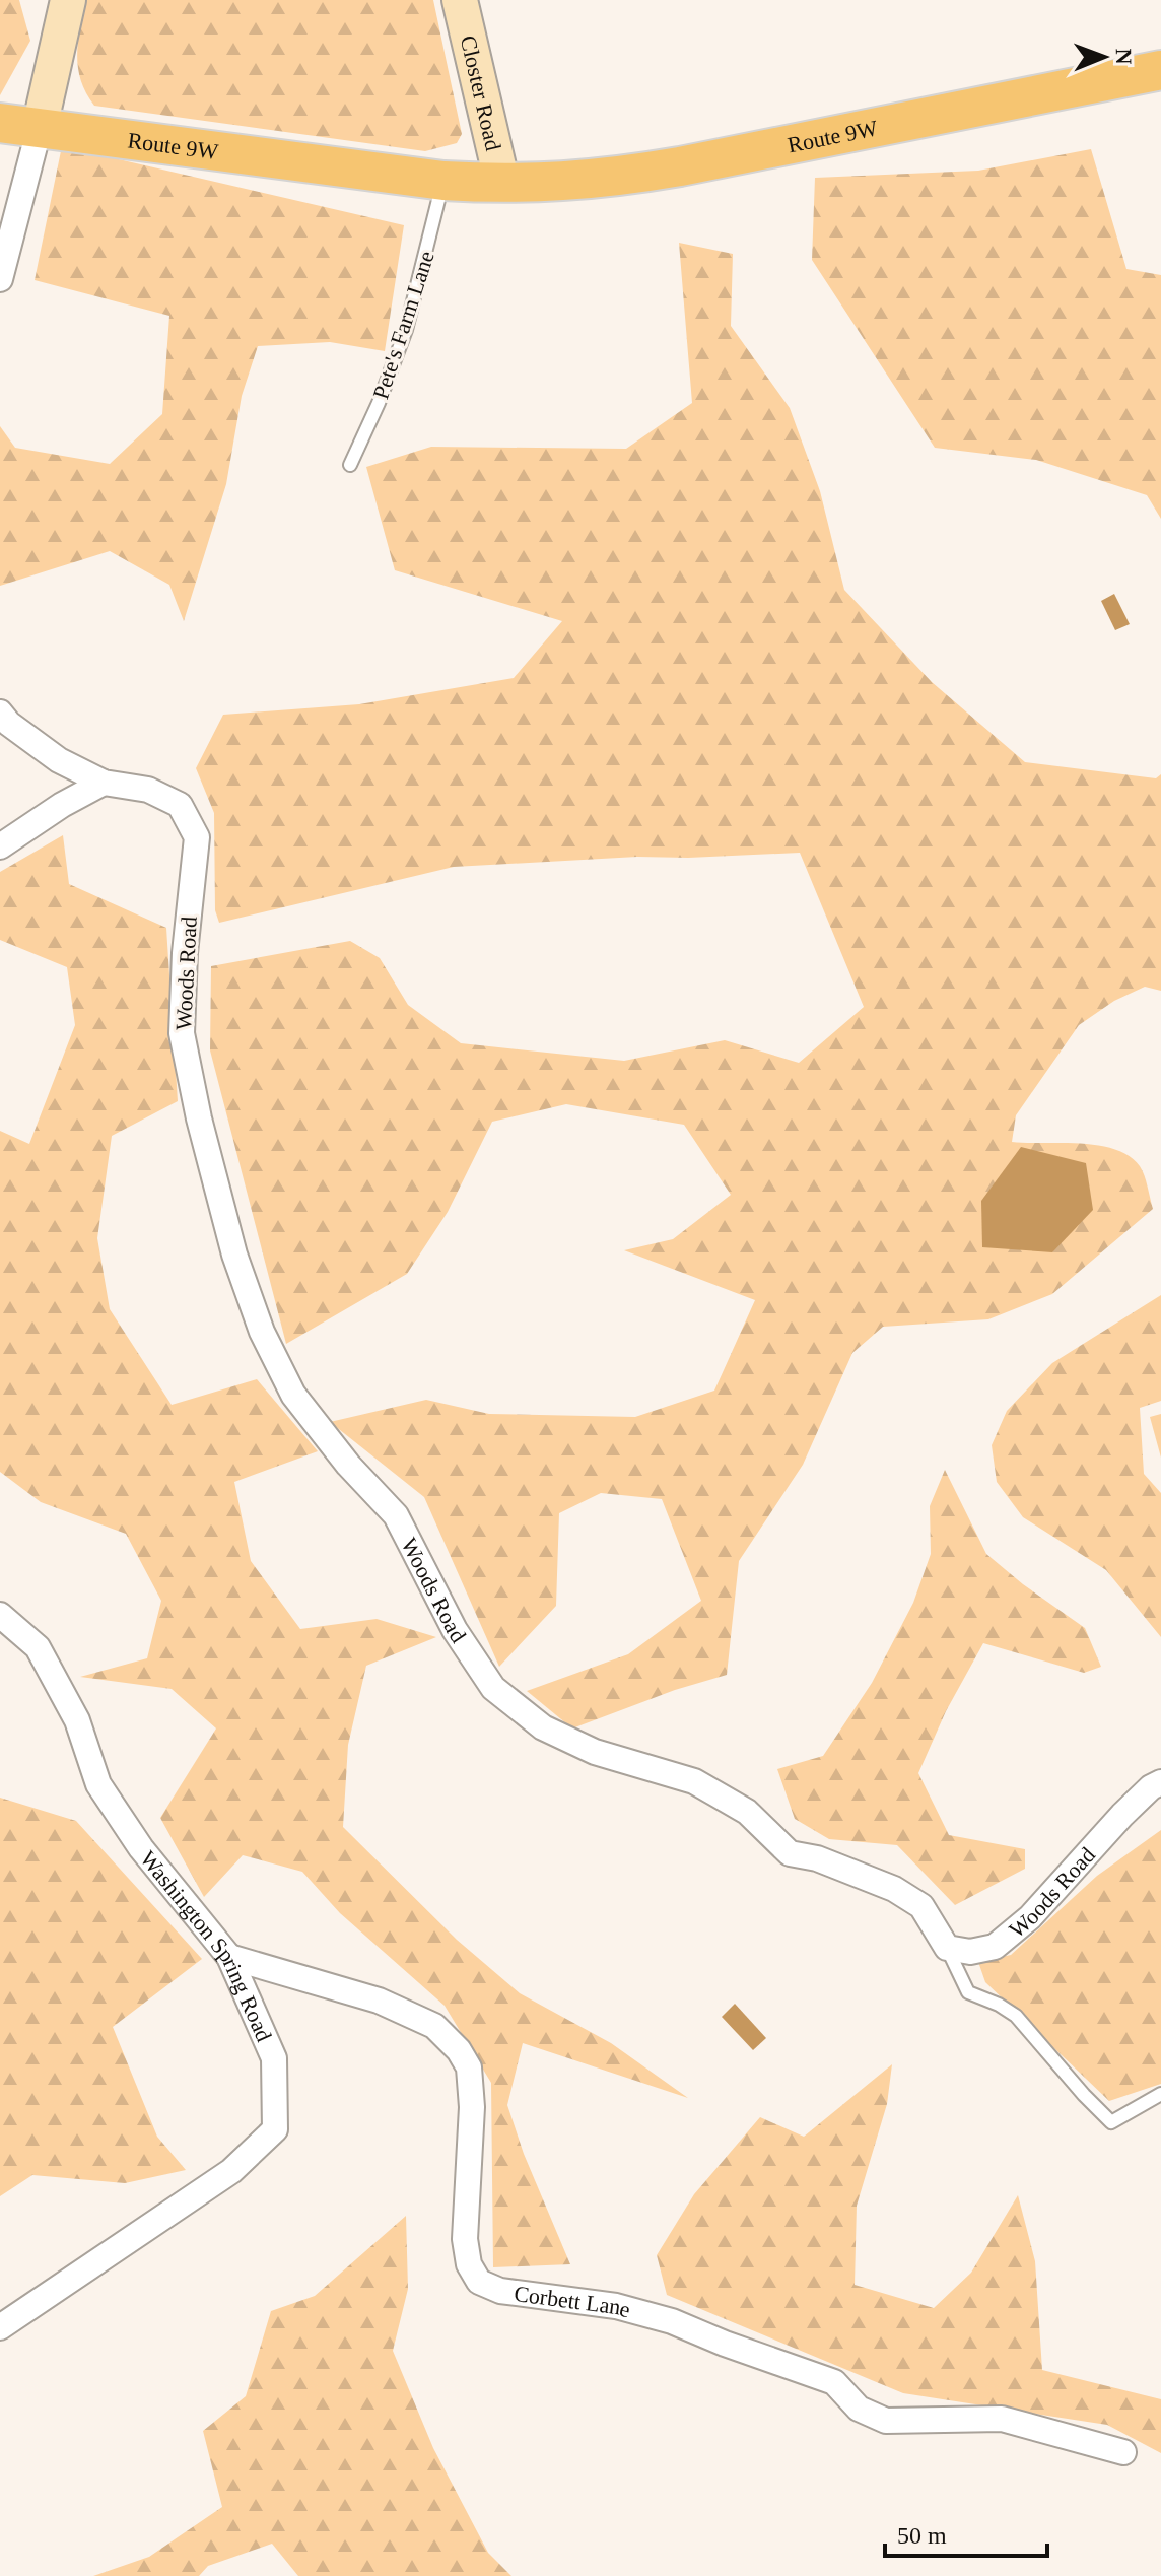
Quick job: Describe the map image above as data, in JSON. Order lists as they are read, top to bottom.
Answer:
{
  "streets": {
    "main road": ["Route 9W"],
    "street": [
      "Closter Road",
      "Woods Road",
      "Washington Spring Road",
      "Corbett Lane"
    ],
    "lane": ["Pete's Farm Lane"]
  },
  "crossings": [
    ["Closter Road", "Route 9W"],
    ["Route 9W", "Pete's Farm Lane"],
    ["Washington Spring Road", "Corbett Lane"]
  ],
  "scale_bar": "50 m",
  "north": "right"
}
